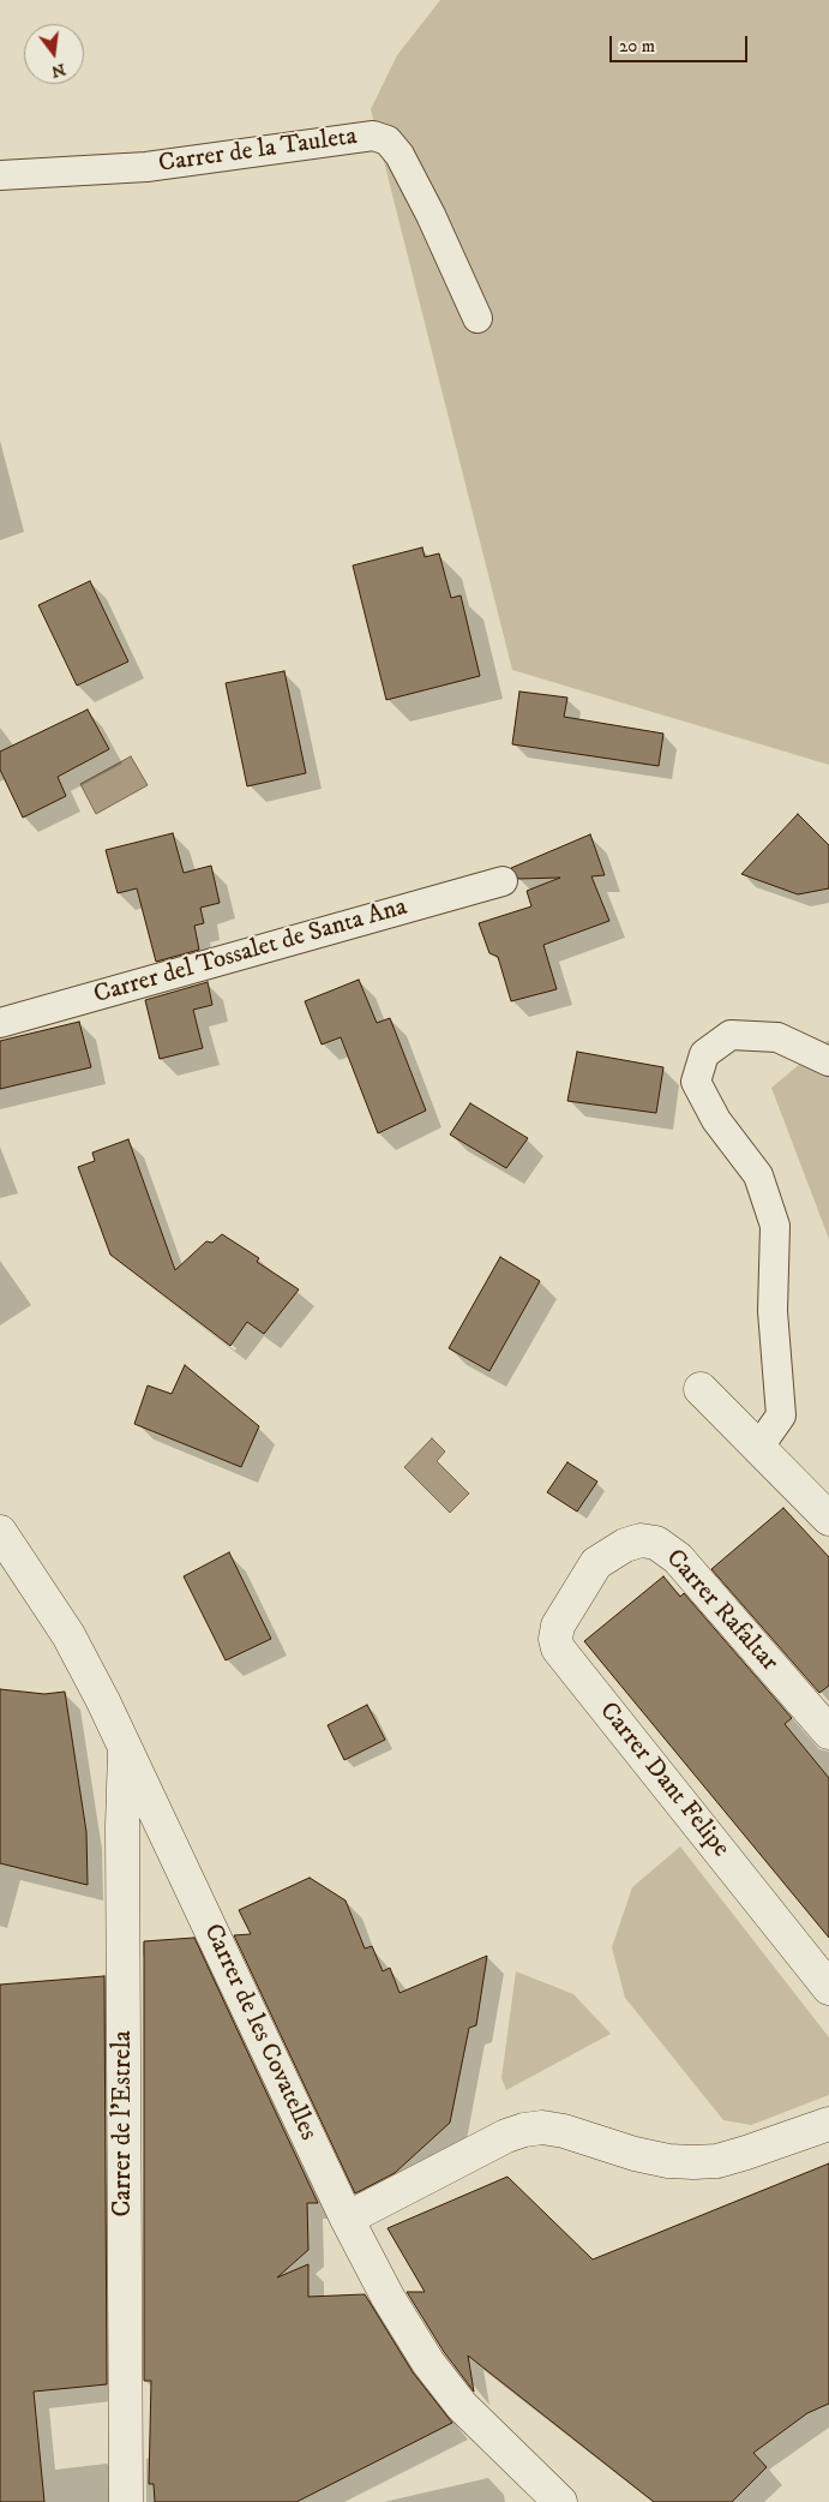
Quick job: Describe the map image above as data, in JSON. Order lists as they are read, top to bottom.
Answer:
{
  "streets": {
    "street": [
      "Carrer Rafaltar",
      "Carrer Dant Felipe",
      "Carrer de les Covatelles",
      "Carrer de l'Estrela"
    ],
    "lane": ["Carrer de la Tauleta", "Carrer del Tossalet de Santa Ana"]
  },
  "crossings": [
    ["Carrer Rafaltar", "Carrer Dant Felipe"],
    ["Carrer de les Covatelles", "Carrer de l'Estrela"]
  ],
  "scale_bar": "20 m",
  "north": "bottom"
}
